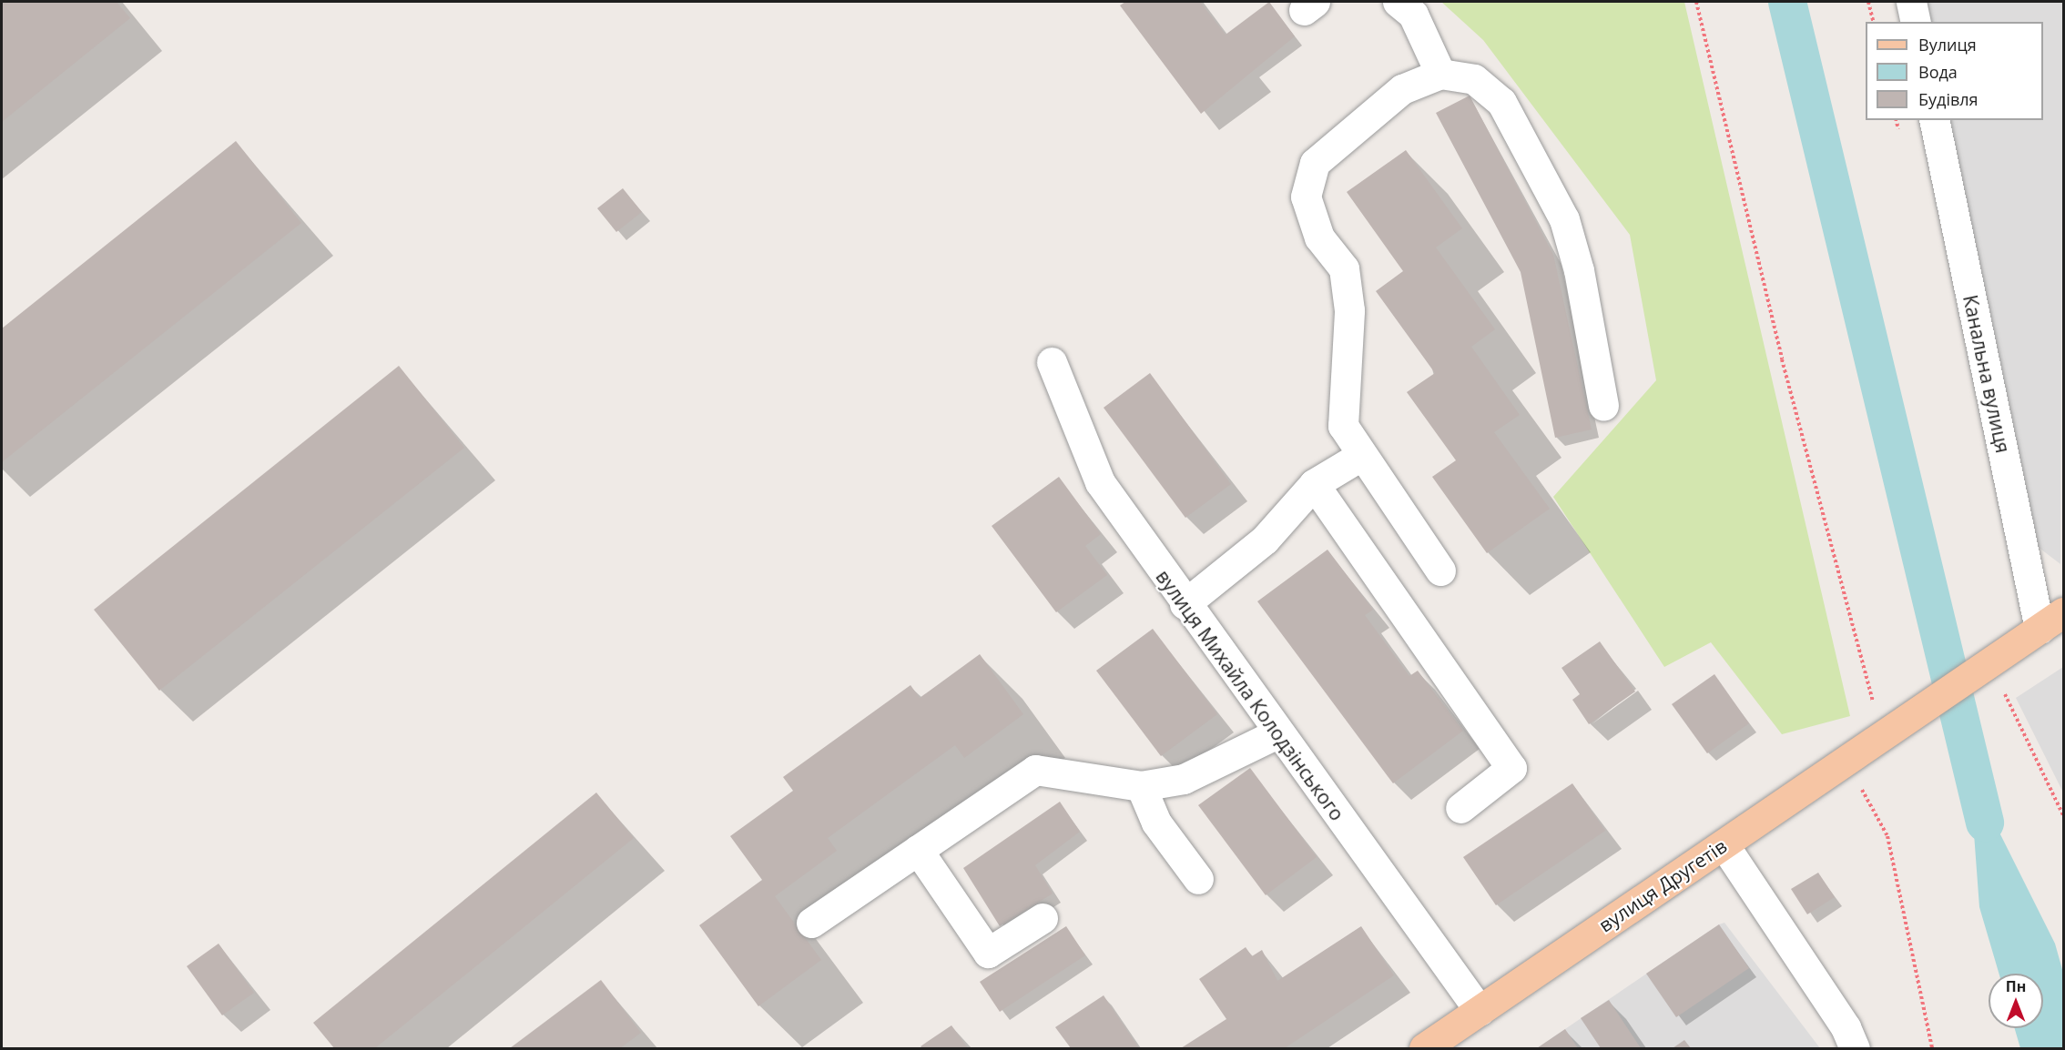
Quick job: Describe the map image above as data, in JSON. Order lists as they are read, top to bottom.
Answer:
{
  "streets": {
    "main road": ["вулиця Другетів"],
    "street": ["Канальна вулиця", "вулиця Михайла Колодзінського"]
  },
  "crossings": [
    ["Канальна вулиця", "вулиця Другетів"],
    ["вулиця Михайла Колодзінського", "вулиця Другетів"]
  ],
  "legend": ["Вулиця", "Вода", "Будівля"],
  "north": "top"
}
